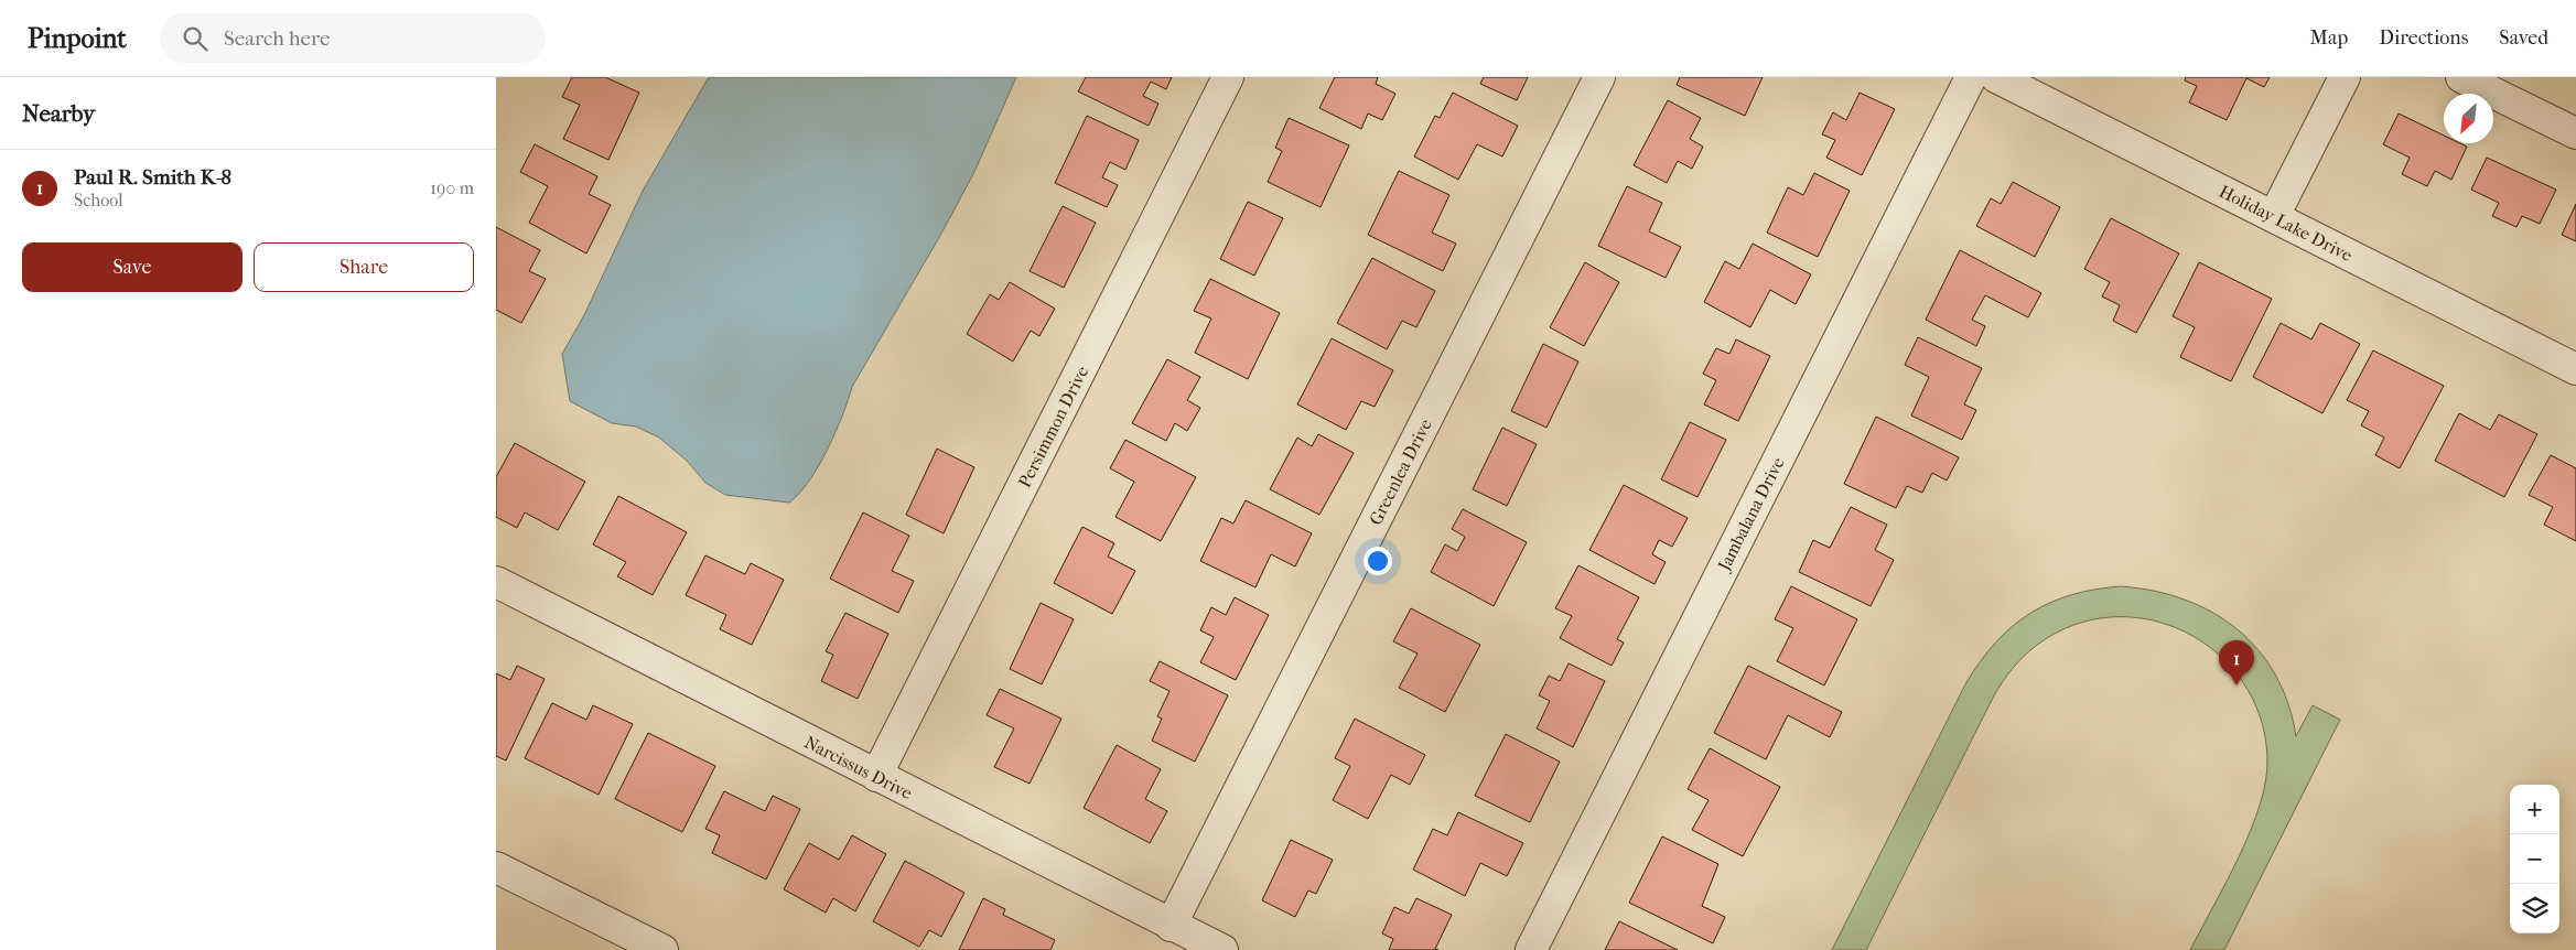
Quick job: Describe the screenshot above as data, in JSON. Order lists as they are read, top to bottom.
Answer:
{
  "streets": {
    "street": [
      "Holiday Lake Drive",
      "Persimmon Drive",
      "Greenlea Drive",
      "Jambalana Drive",
      "Narcissus Drive"
    ]
  },
  "crossings": [
    ["Persimmon Drive", "Narcissus Drive"],
    ["Greenlea Drive", "Narcissus Drive"]
  ],
  "north": "bottom left",
  "page": {
    "header": "Pinpoint",
    "search": "Search here",
    "nav": ["Map", "Directions", "Saved"],
    "heading": "Nearby",
    "list": [
      {
        "mark": "1",
        "name": "Paul R. Smith K-8",
        "note": "School",
        "value": "190 m"
      }
    ],
    "buttons": ["Save", "Share"],
    "pins": "1",
    "map_buttons": ["+", "−"]
  }
}
